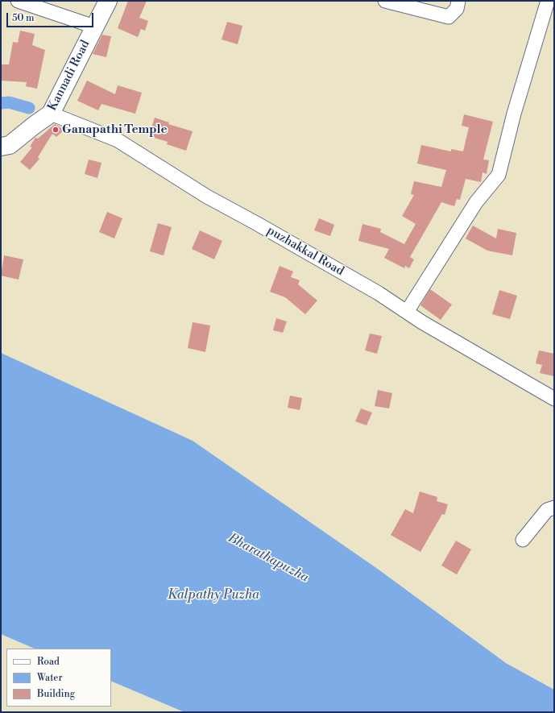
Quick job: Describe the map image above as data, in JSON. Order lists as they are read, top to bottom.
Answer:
{
  "streets": {
    "street": ["Kannadi Road", "puzhakkal Road"]
  },
  "crossings": [
    ["Kannadi Road", "puzhakkal Road"]
  ],
  "water": ["Bharathapuzha", "Kalpathy Puzha"],
  "places": ["Ganapathi Temple"],
  "legend": ["Road", "Water", "Building"],
  "scale_bar": "50 m"
}
